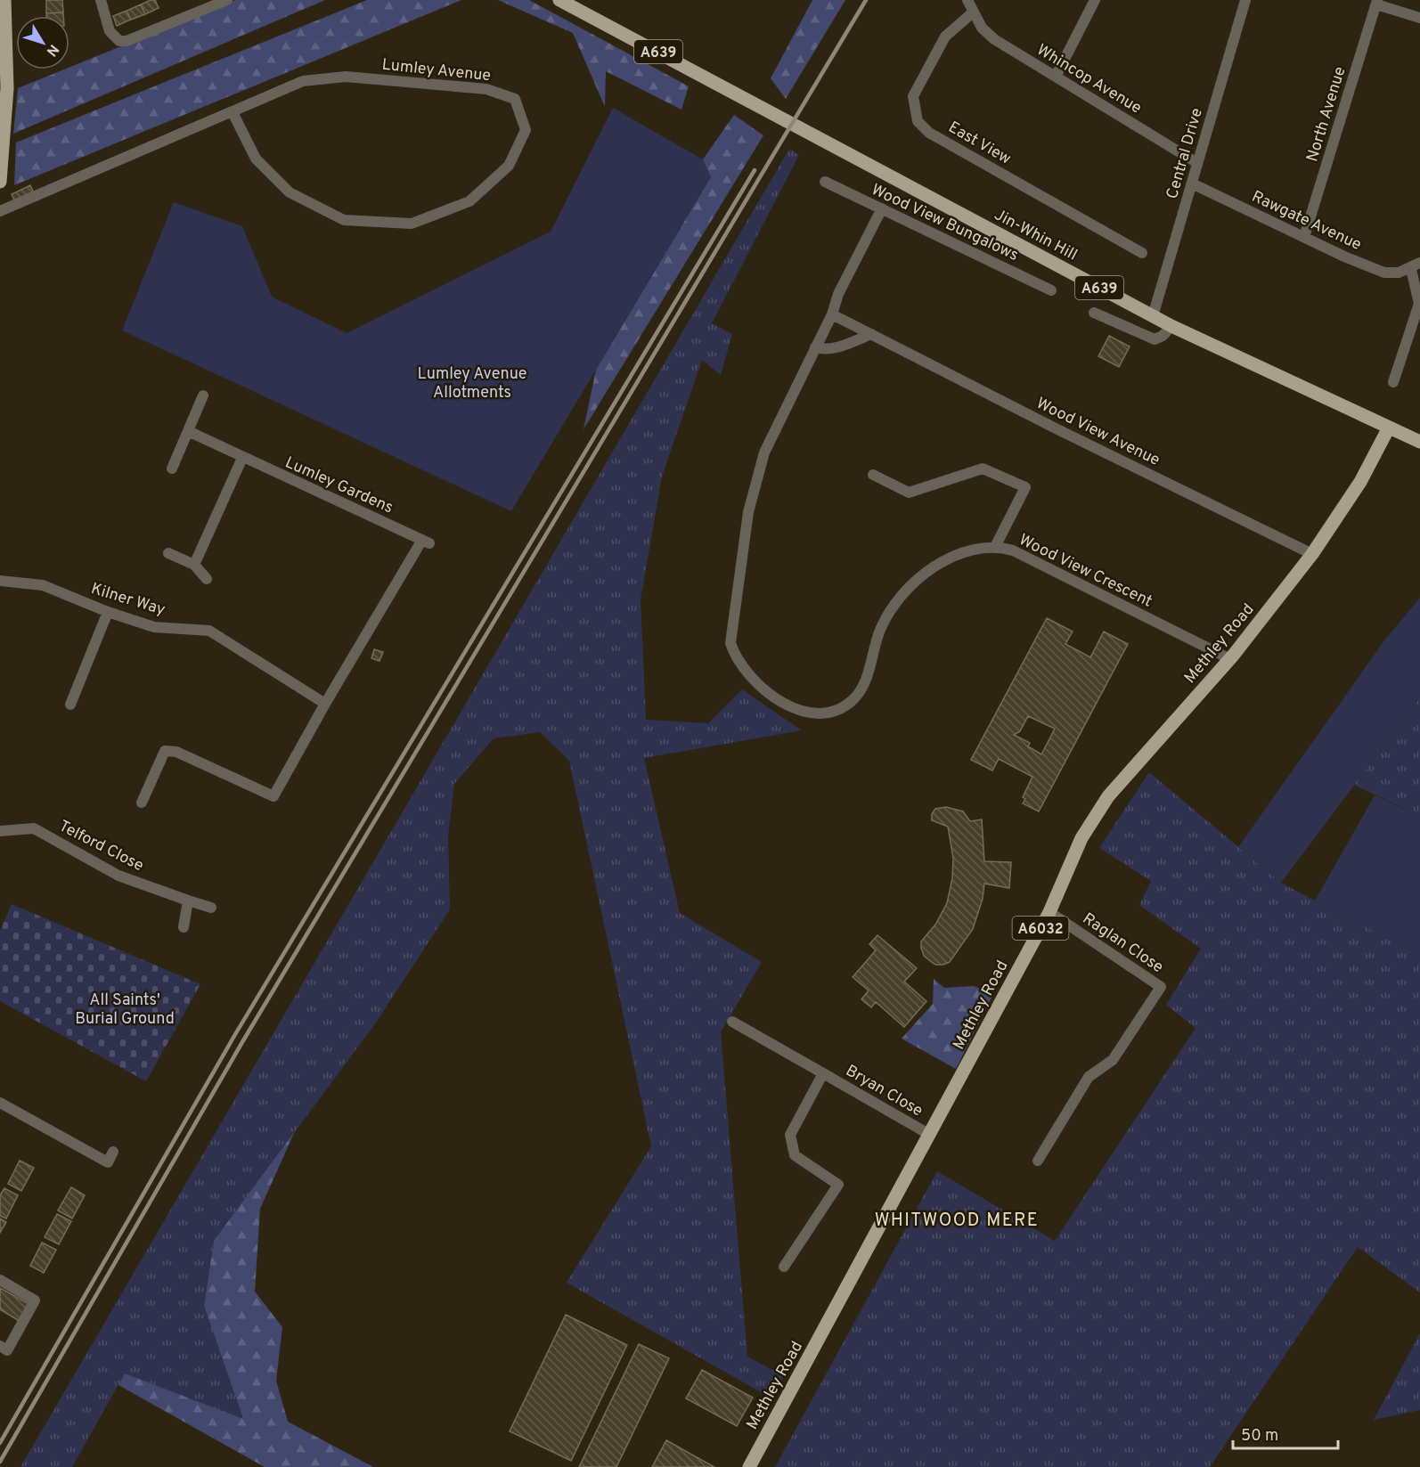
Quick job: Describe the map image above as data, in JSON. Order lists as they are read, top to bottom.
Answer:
{
  "streets": {
    "main road": [
      "A639",
      "Jin-Whin Hill",
      "Methley Road",
      "A6032"
    ],
    "street": [
      "Lumley Avenue",
      "Whincop Avenue",
      "North Avenue",
      "East View",
      "Central Drive",
      "Rawgate Avenue",
      "Wood View Bungalows",
      "Wood View Avenue",
      "Lumley Gardens",
      "Wood View Crescent",
      "Kilner Way",
      "Telford Close",
      "Raglan Close",
      "Bryan Close"
    ]
  },
  "crossings": [
    ["Whincop Avenue", "East View"],
    ["Whincop Avenue", "Central Drive"],
    ["North Avenue", "Rawgate Avenue"],
    ["Central Drive", "Rawgate Avenue"],
    ["Central Drive", "Jin-Whin Hill"],
    ["Jin-Whin Hill", "Methley Road"],
    ["Wood View Avenue", "Methley Road"],
    ["Lumley Gardens", "Kilner Way"],
    ["Wood View Crescent", "Methley Road"],
    ["Methley Road", "Raglan Close"],
    ["Methley Road", "Bryan Close"]
  ],
  "districts": ["WHITWOOD MERE"],
  "parks": ["Lumley Avenue Allotments", "All Saints' Burial Ground"],
  "scale_bar": "50 m",
  "north": "bottom right"
}
